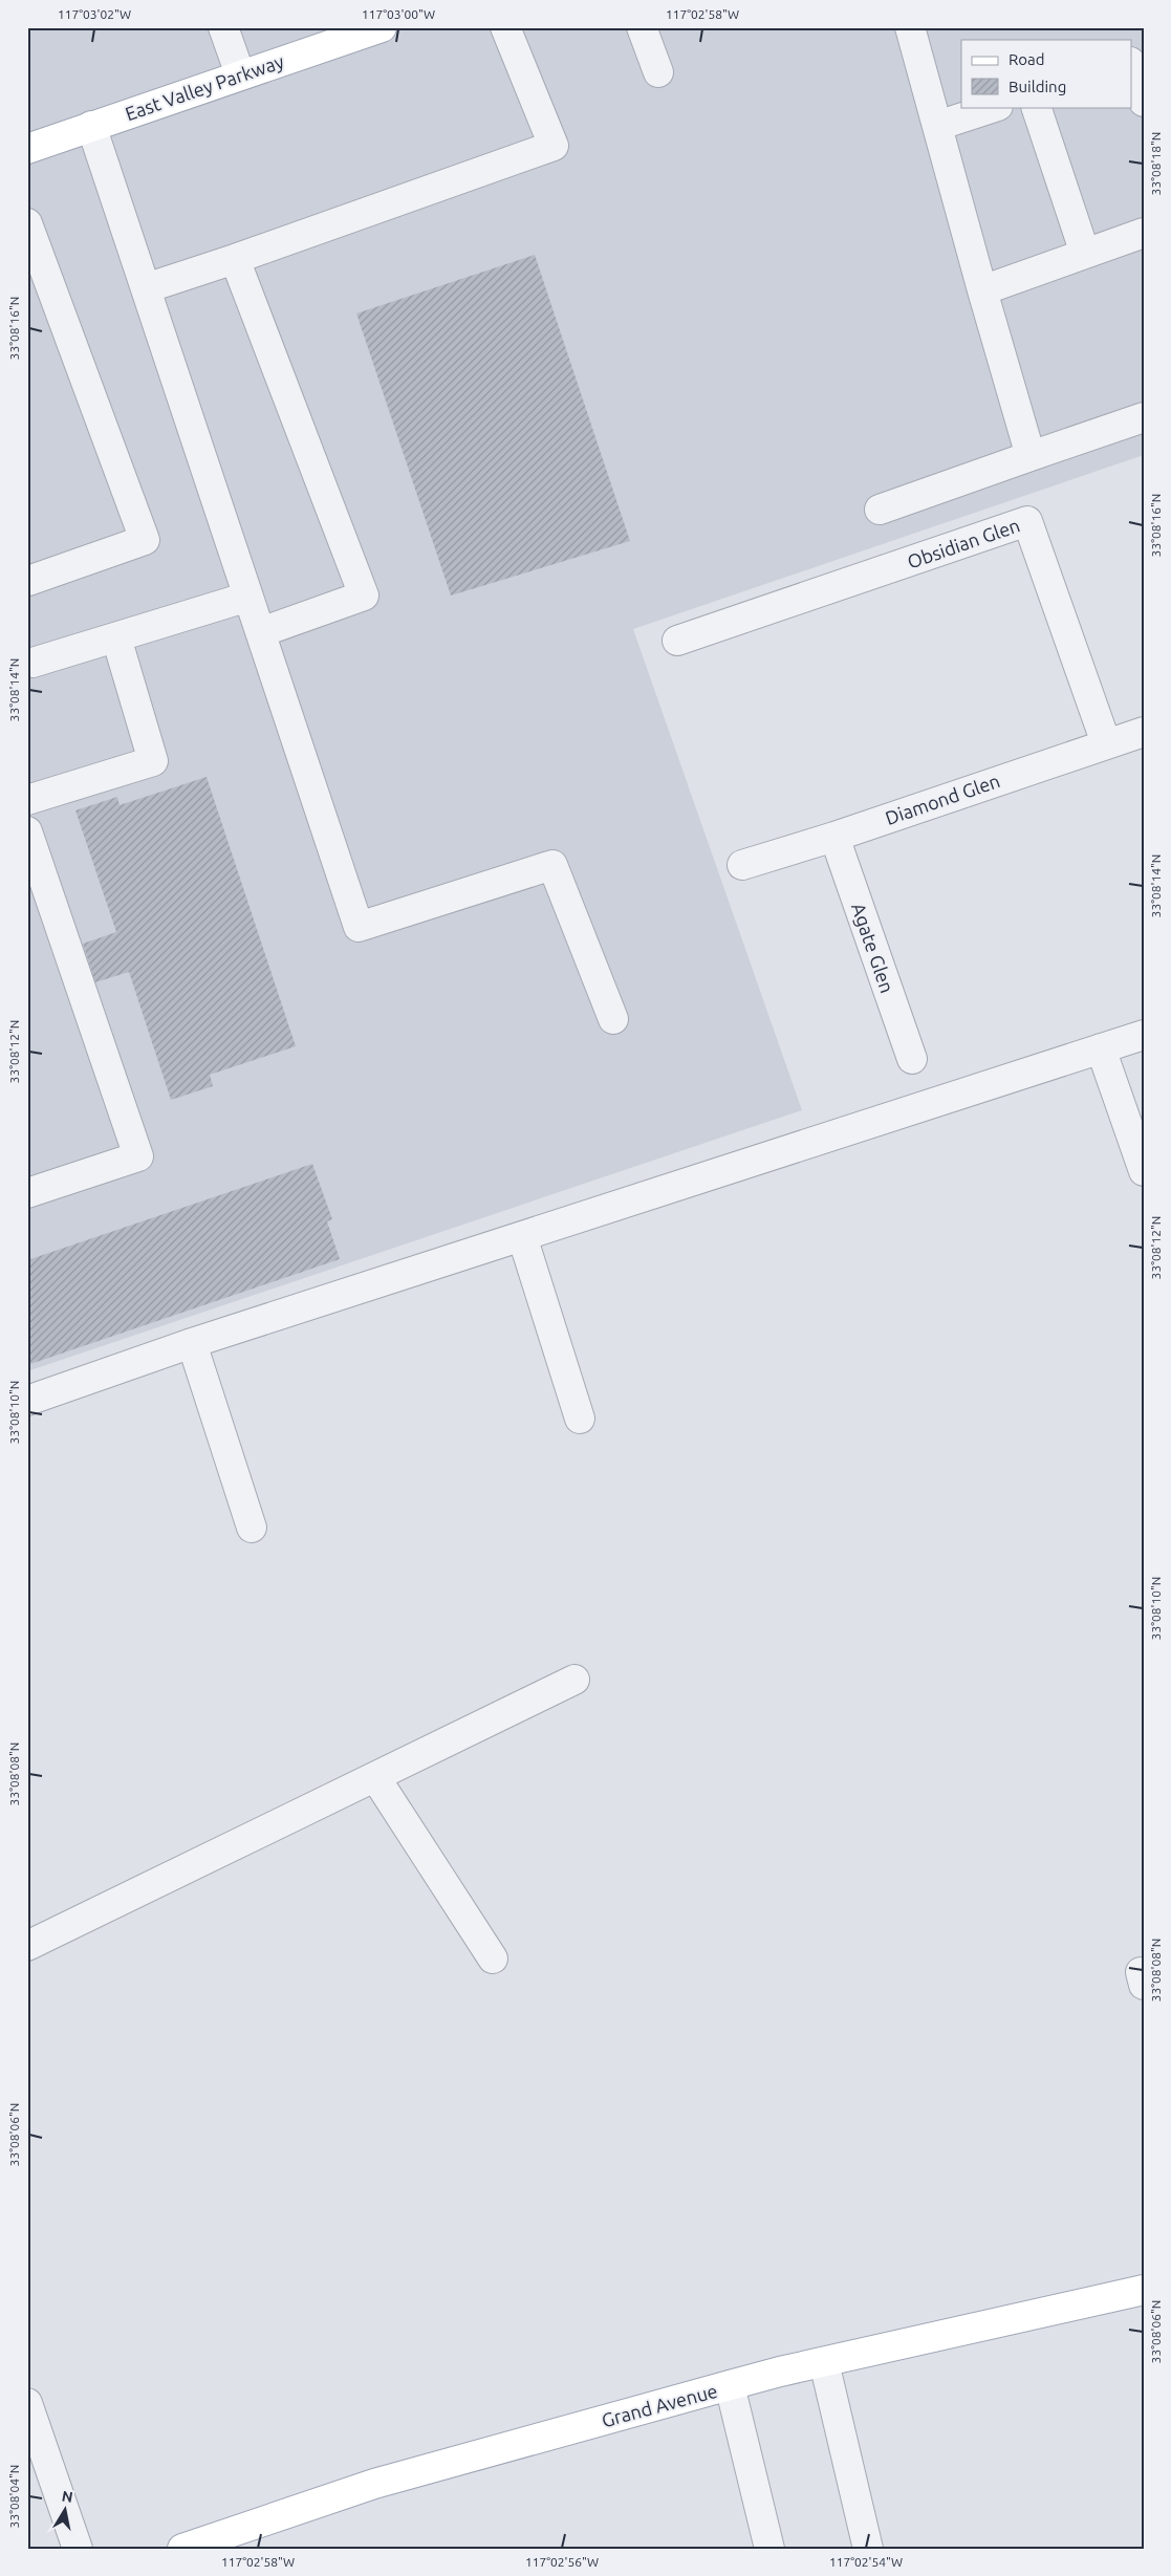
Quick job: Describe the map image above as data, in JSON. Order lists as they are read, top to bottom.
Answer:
{
  "streets": {
    "main road": ["East Valley Parkway", "Grand Avenue"],
    "street": ["Obsidian Glen", "Diamond Glen", "Agate Glen"]
  },
  "crossings": [
    ["Obsidian Glen", "Diamond Glen"],
    ["Diamond Glen", "Agate Glen"]
  ],
  "legend": ["Road", "Building"],
  "north": "top",
  "coordinates": [
    "117°03'02\"W",
    "117°03'00\"W",
    "117°02'58\"W",
    "33°08'18\"N",
    "33°08'16\"N",
    "33°08'14\"N",
    "33°08'12\"N",
    "33°08'10\"N",
    "33°08'08\"N",
    "33°08'06\"N",
    "33°08'04\"N",
    "117°02'56\"W",
    "117°02'54\"W"
  ]
}
